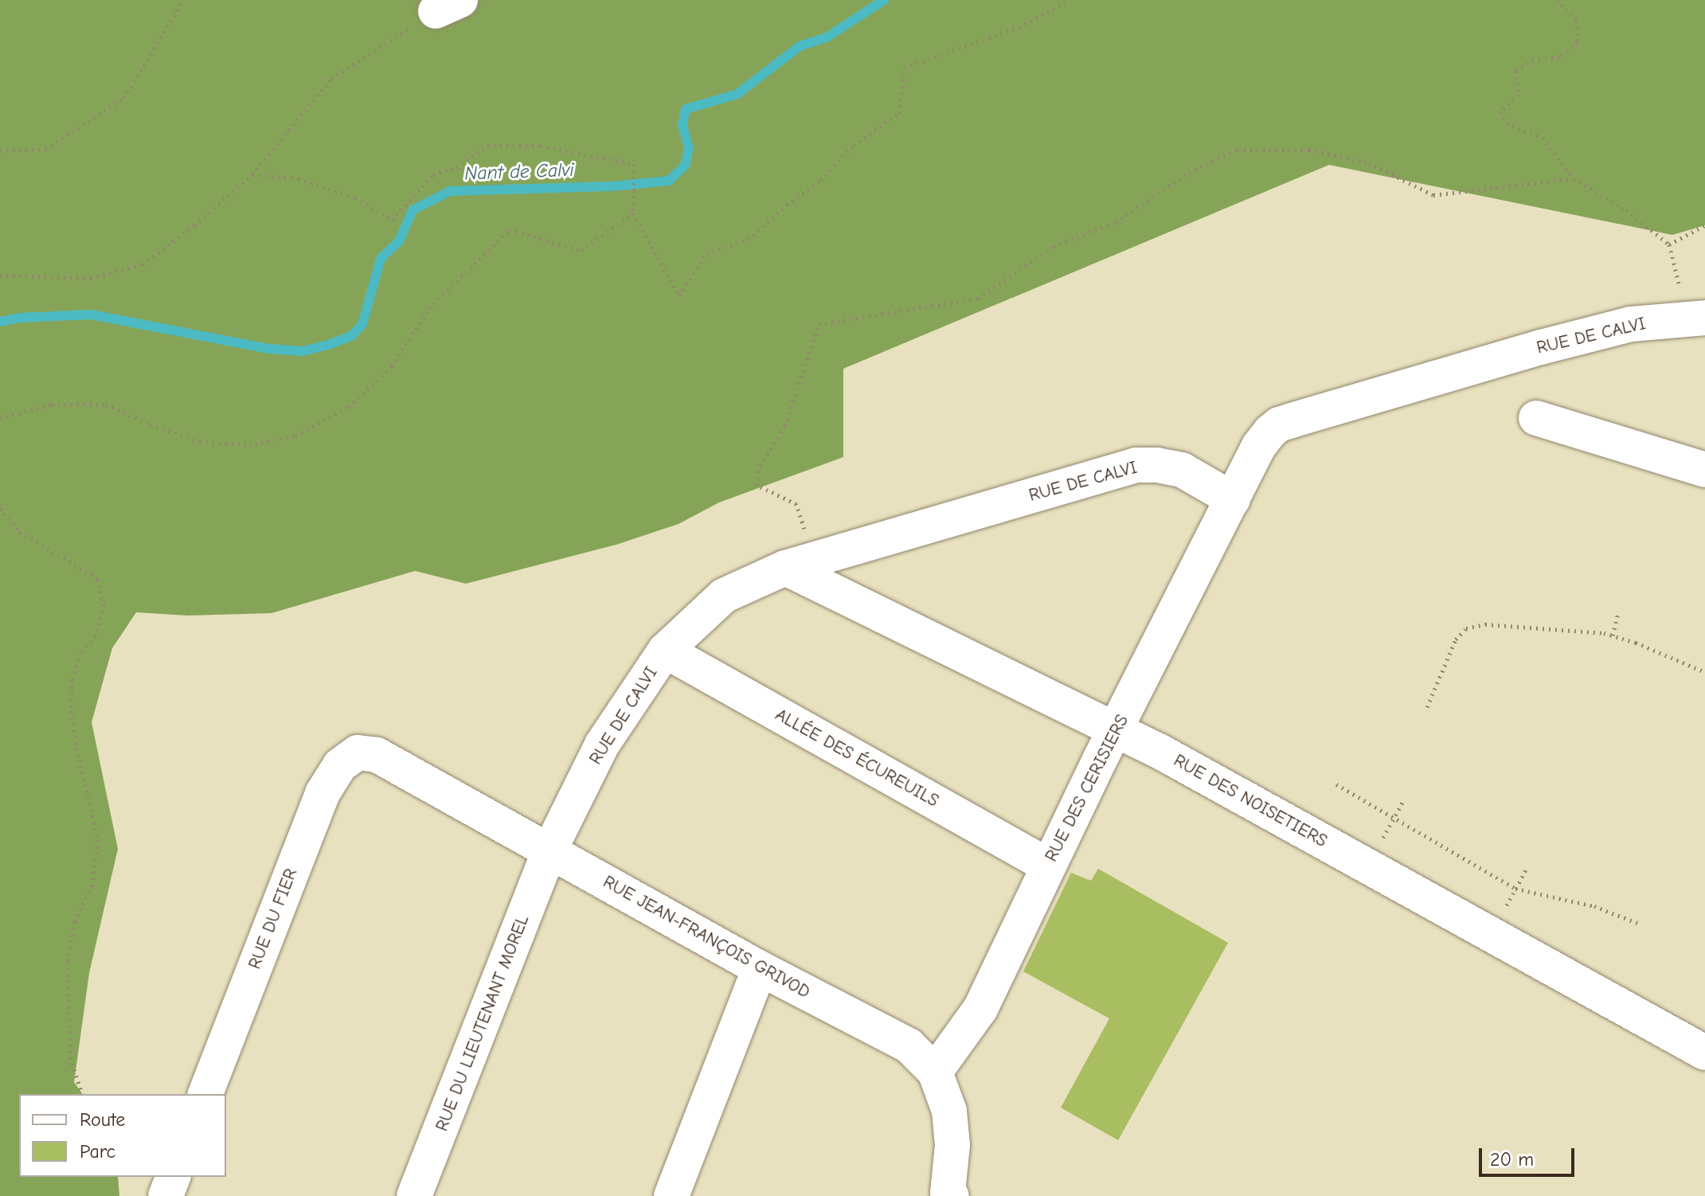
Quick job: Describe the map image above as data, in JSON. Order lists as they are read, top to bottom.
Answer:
{
  "streets": {
    "street": [
      "RUE DE CALVI",
      "ALLÉE DES ÉCUREUILS",
      "RUE DES CERISIERS",
      "RUE DES NOISETIERS",
      "RUE DU FIER",
      "RUE JEAN-FRANÇOIS GRIVOD",
      "RUE DU LIEUTENANT MOREL"
    ]
  },
  "crossings": [
    ["RUE DE CALVI", "ALLÉE DES ÉCUREUILS"],
    ["RUE DE CALVI", "RUE DES CERISIERS"],
    ["RUE DE CALVI", "RUE DES NOISETIERS"],
    ["RUE DE CALVI", "RUE JEAN-FRANÇOIS GRIVOD"],
    ["RUE DE CALVI", "RUE DU LIEUTENANT MOREL"],
    ["ALLÉE DES ÉCUREUILS", "RUE DES CERISIERS"],
    ["RUE DES CERISIERS", "RUE DES NOISETIERS"],
    ["RUE DES CERISIERS", "RUE JEAN-FRANÇOIS GRIVOD"],
    ["RUE DU FIER", "RUE JEAN-FRANÇOIS GRIVOD"],
    ["RUE JEAN-FRANÇOIS GRIVOD", "RUE DU LIEUTENANT MOREL"]
  ],
  "water": ["Nant de Calvi"],
  "legend": ["Route", "Parc"],
  "scale_bar": "20 m"
}
